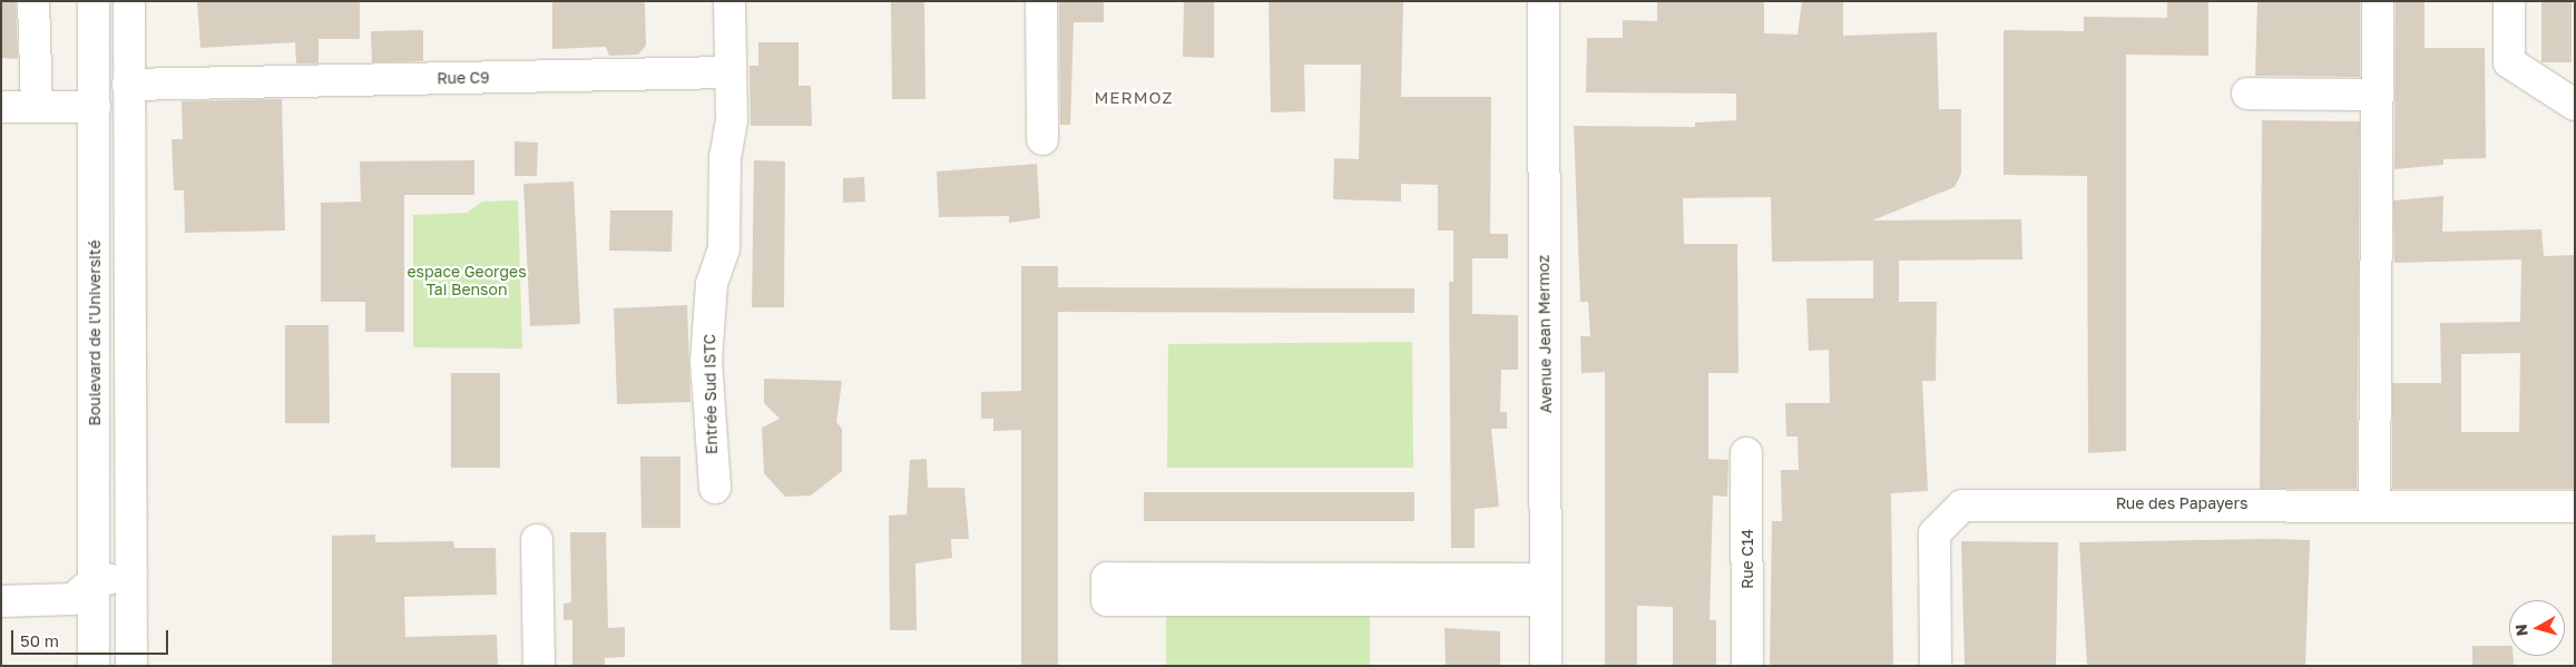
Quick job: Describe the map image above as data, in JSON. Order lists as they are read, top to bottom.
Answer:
{
  "streets": {
    "street": [
      "Rue C9",
      "Boulevard de l'Université",
      "Avenue Jean Mermoz",
      "Entrée Sud ISTC",
      "Rue des Papayers",
      "Rue C14"
    ]
  },
  "crossings": [
    ["Rue C9", "Entrée Sud ISTC"]
  ],
  "districts": ["MERMOZ"],
  "parks": ["espace Georges Tai Benson"],
  "scale_bar": "50 m",
  "north": "left"
}
